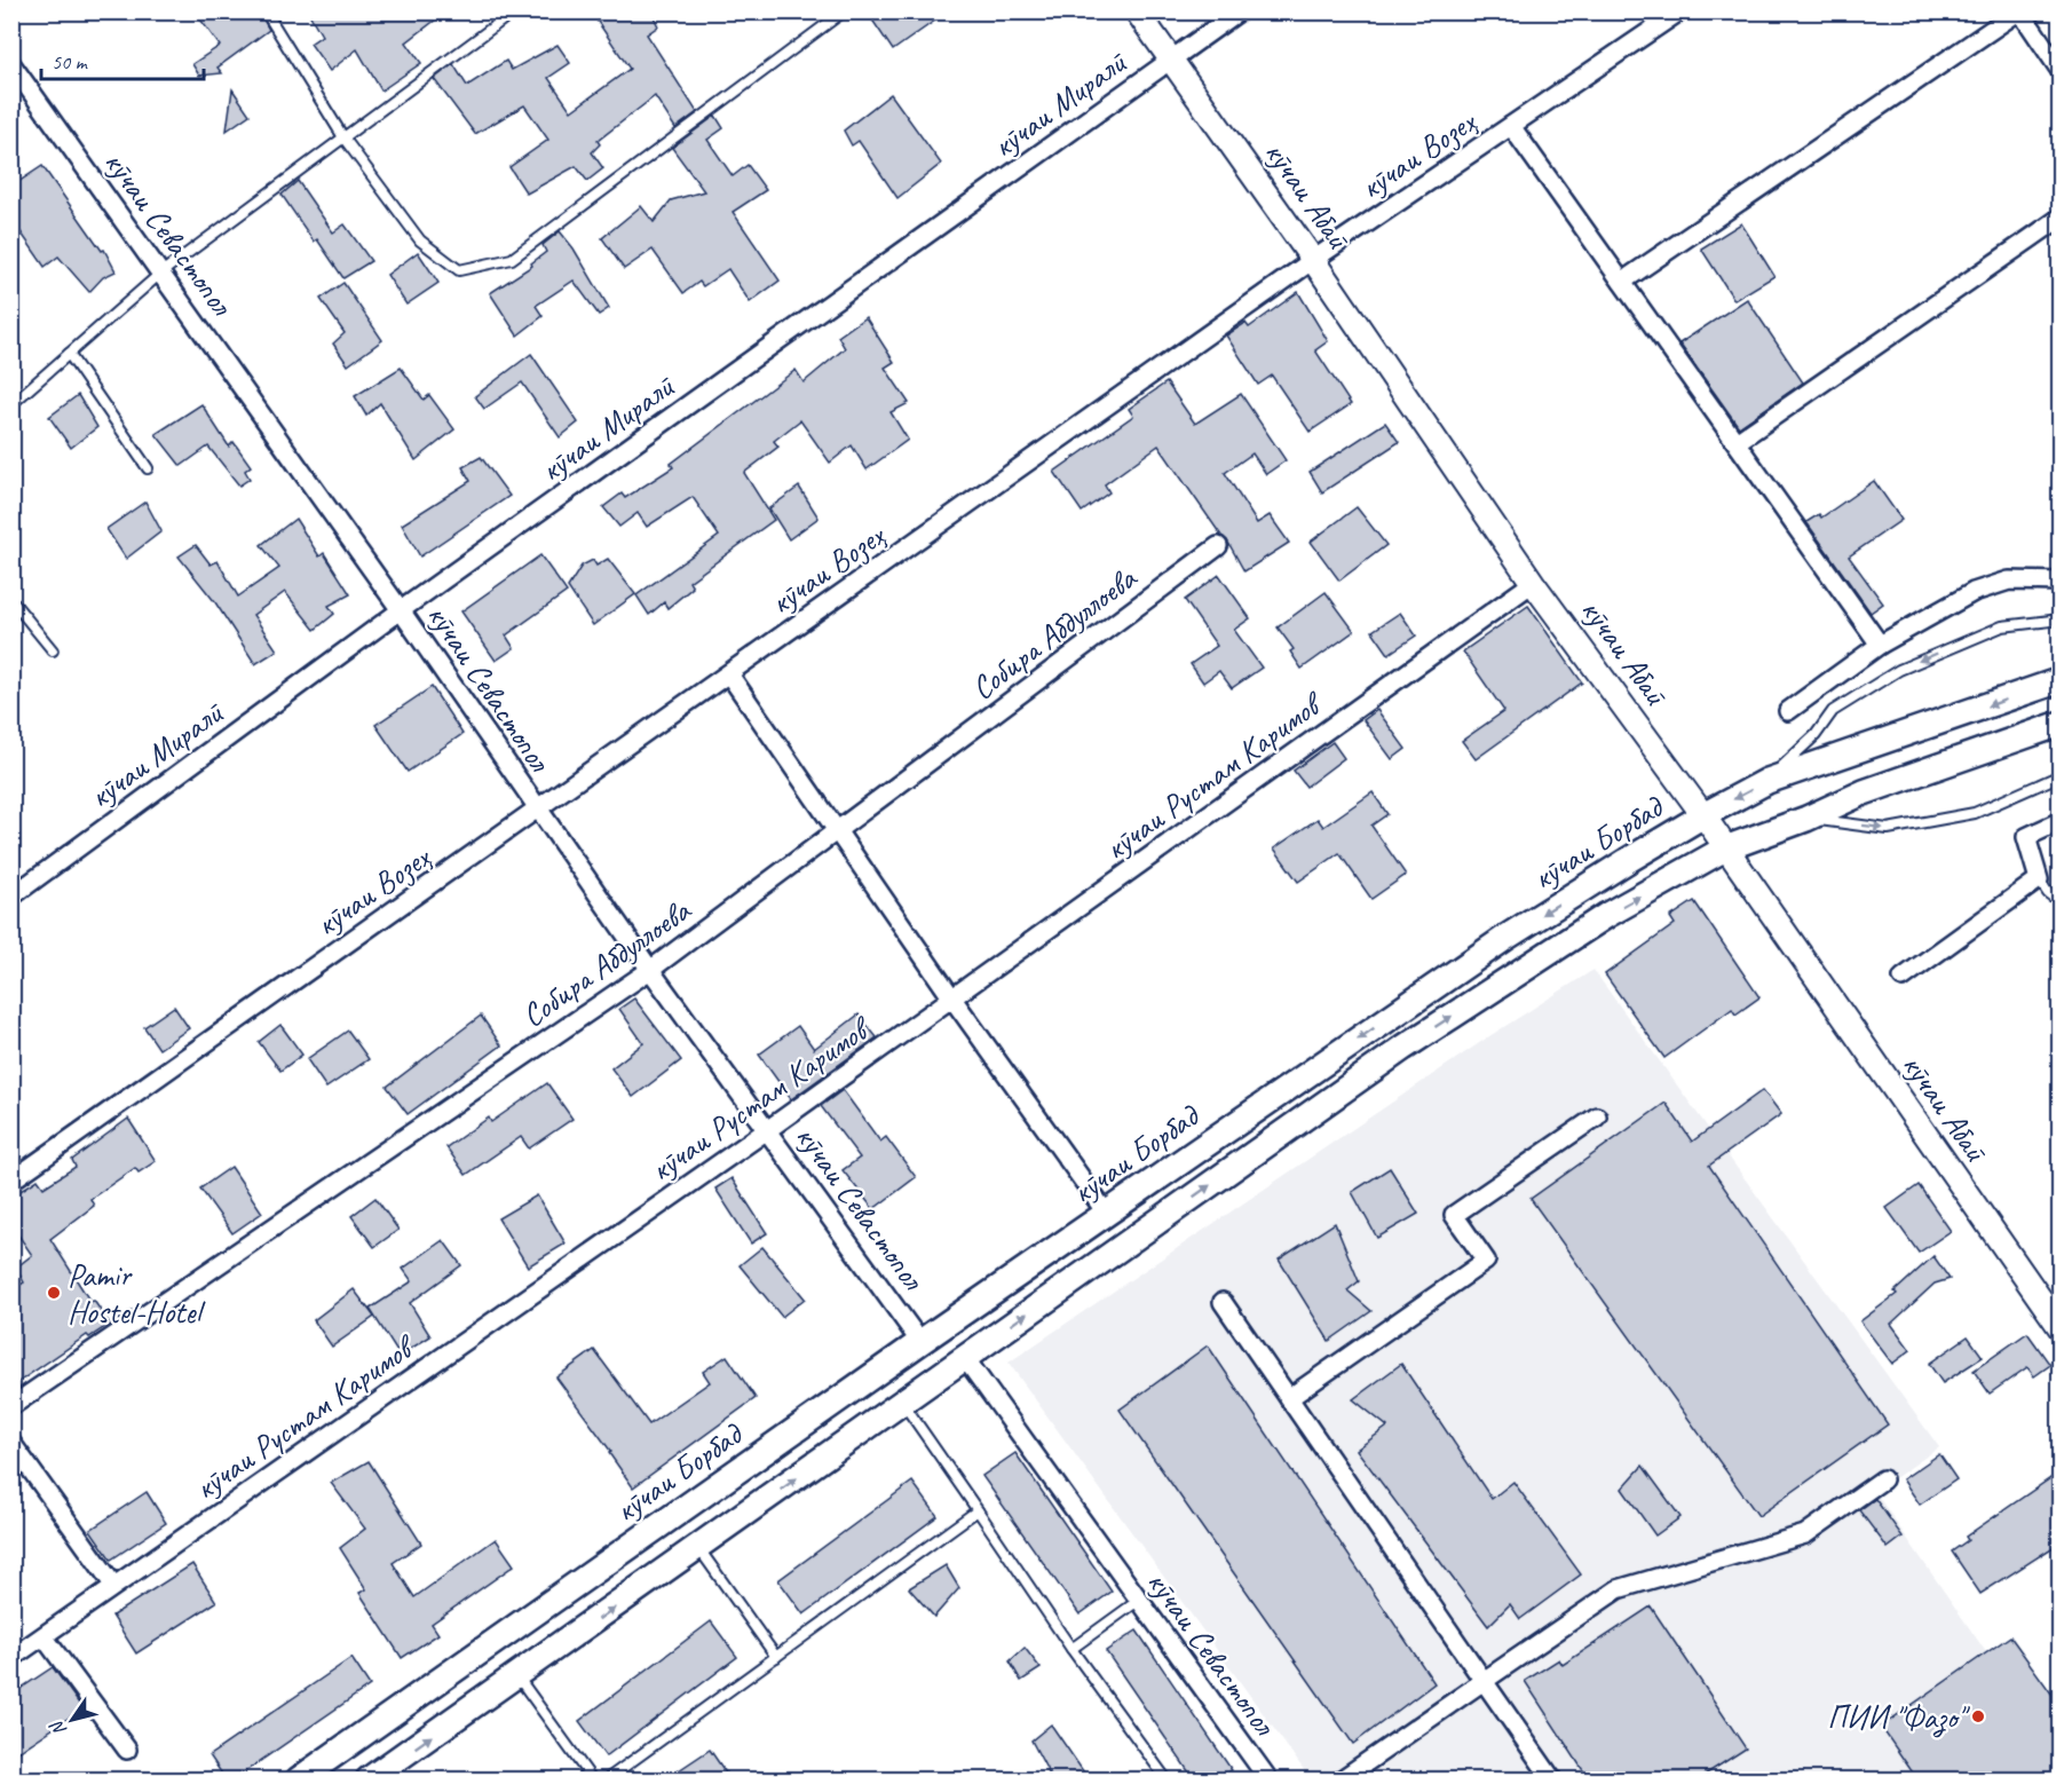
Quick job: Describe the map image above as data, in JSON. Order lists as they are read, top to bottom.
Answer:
{
  "streets": {
    "main road": ["кӯчаи Борбад"],
    "street": [
      "кӯчаи Миралӣ",
      "кӯчаи Возеҳ",
      "кӯчаи Абаӣ",
      "кӯчаи Севастопол",
      "Собира Абдуллоева",
      "кӯчаи Рустам Каримов"
    ]
  },
  "crossings": [
    ["кӯчаи Миралӣ", "кӯчаи Абаӣ"],
    ["кӯчаи Миралӣ", "кӯчаи Севастопол"],
    ["кӯчаи Возеҳ", "кӯчаи Абаӣ"],
    ["кӯчаи Возеҳ", "кӯчаи Севастопол"],
    ["кӯчаи Абаӣ", "кӯчаи Рустам Каримов"],
    ["кӯчаи Абаӣ", "кӯчаи Борбад"],
    ["кӯчаи Севастопол", "Собира Абдуллоева"],
    ["кӯчаи Севастопол", "кӯчаи Рустам Каримов"],
    ["кӯчаи Севастопол", "кӯчаи Борбад"]
  ],
  "places": ["Pamir Hostel-Hotel", "ПИИ \"Фазо\""],
  "scale_bar": "50 m",
  "north": "bottom left"
}
